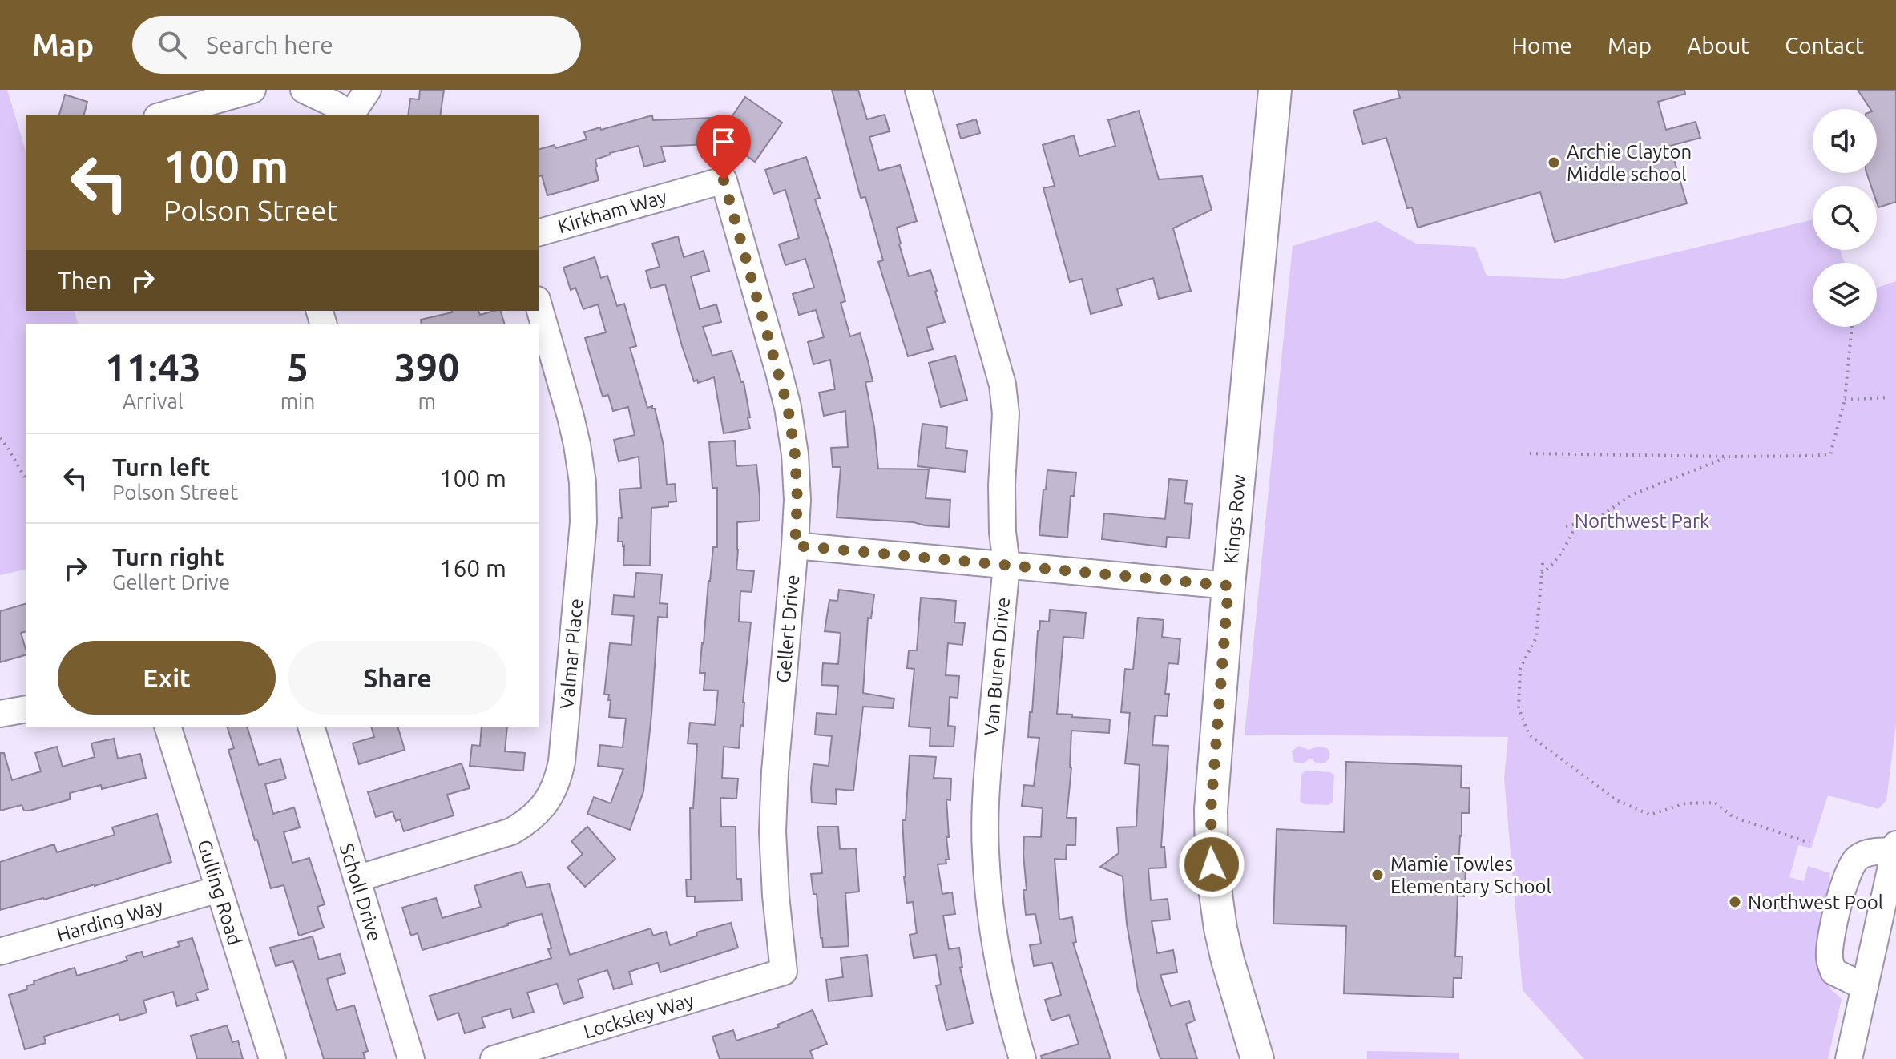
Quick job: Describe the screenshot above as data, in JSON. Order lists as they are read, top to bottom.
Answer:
{
  "streets": {
    "main road": ["Kings Row"],
    "street": [
      "Kirkham Way",
      "Gellert Drive",
      "Valmar Place",
      "Van Buren Drive",
      "Gulling Road",
      "Scholl Drive",
      "Harding Way",
      "Locksley Way"
    ]
  },
  "crossings": [
    ["Kirkham Way", "Gellert Drive"],
    ["Gellert Drive", "Locksley Way"],
    ["Valmar Place", "Scholl Drive"],
    ["Gulling Road", "Harding Way"]
  ],
  "parks": ["Northwest Park"],
  "places": ["Archie Clayton Middle school", "Mamie Towles Elementary School", "Northwest Pool"],
  "page": {
    "header": "Map",
    "search": "Search here",
    "nav": [
      "Home",
      "Map",
      "About",
      "Contact"
    ],
    "turn": ["100 m", "Polson Street"],
    "then": "Then",
    "eta": [
      "11:43",
      "Arrival",
      "5",
      "min",
      "390",
      "m"
    ],
    "list": [
      {
        "name": "Turn left",
        "note": "Polson Street",
        "value": "100 m"
      },
      {
        "name": "Turn right",
        "note": "Gellert Drive",
        "value": "160 m"
      }
    ],
    "buttons": ["Exit", "Share"]
  }
}
